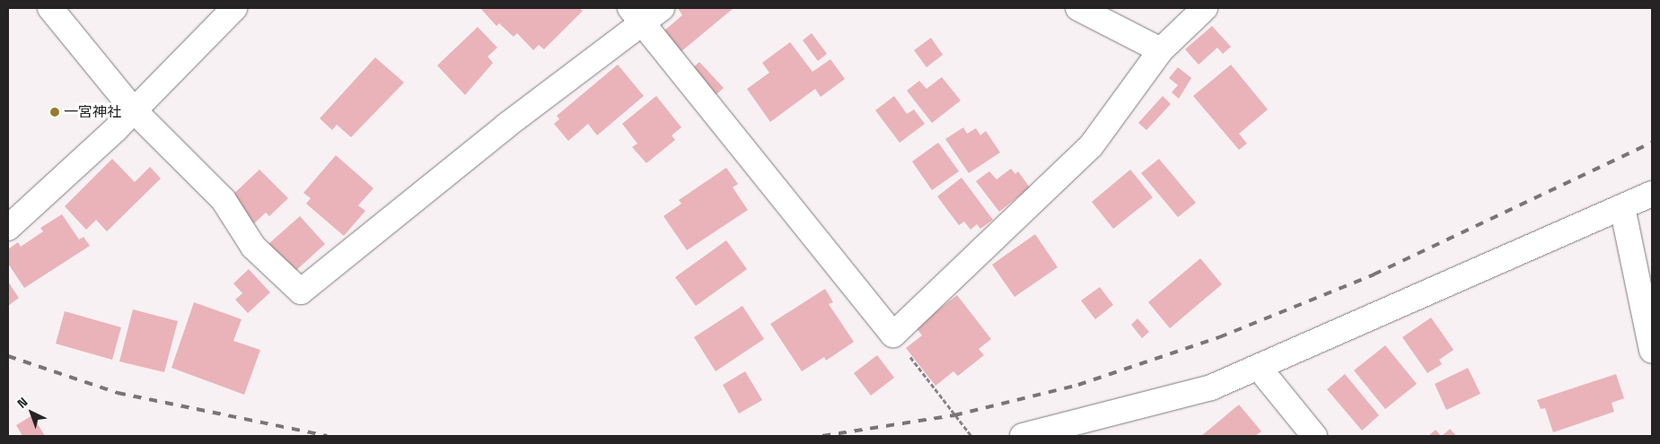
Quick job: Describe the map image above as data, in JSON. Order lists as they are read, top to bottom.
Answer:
{
  "places": ["一宮神社"],
  "north": "top left"
}
